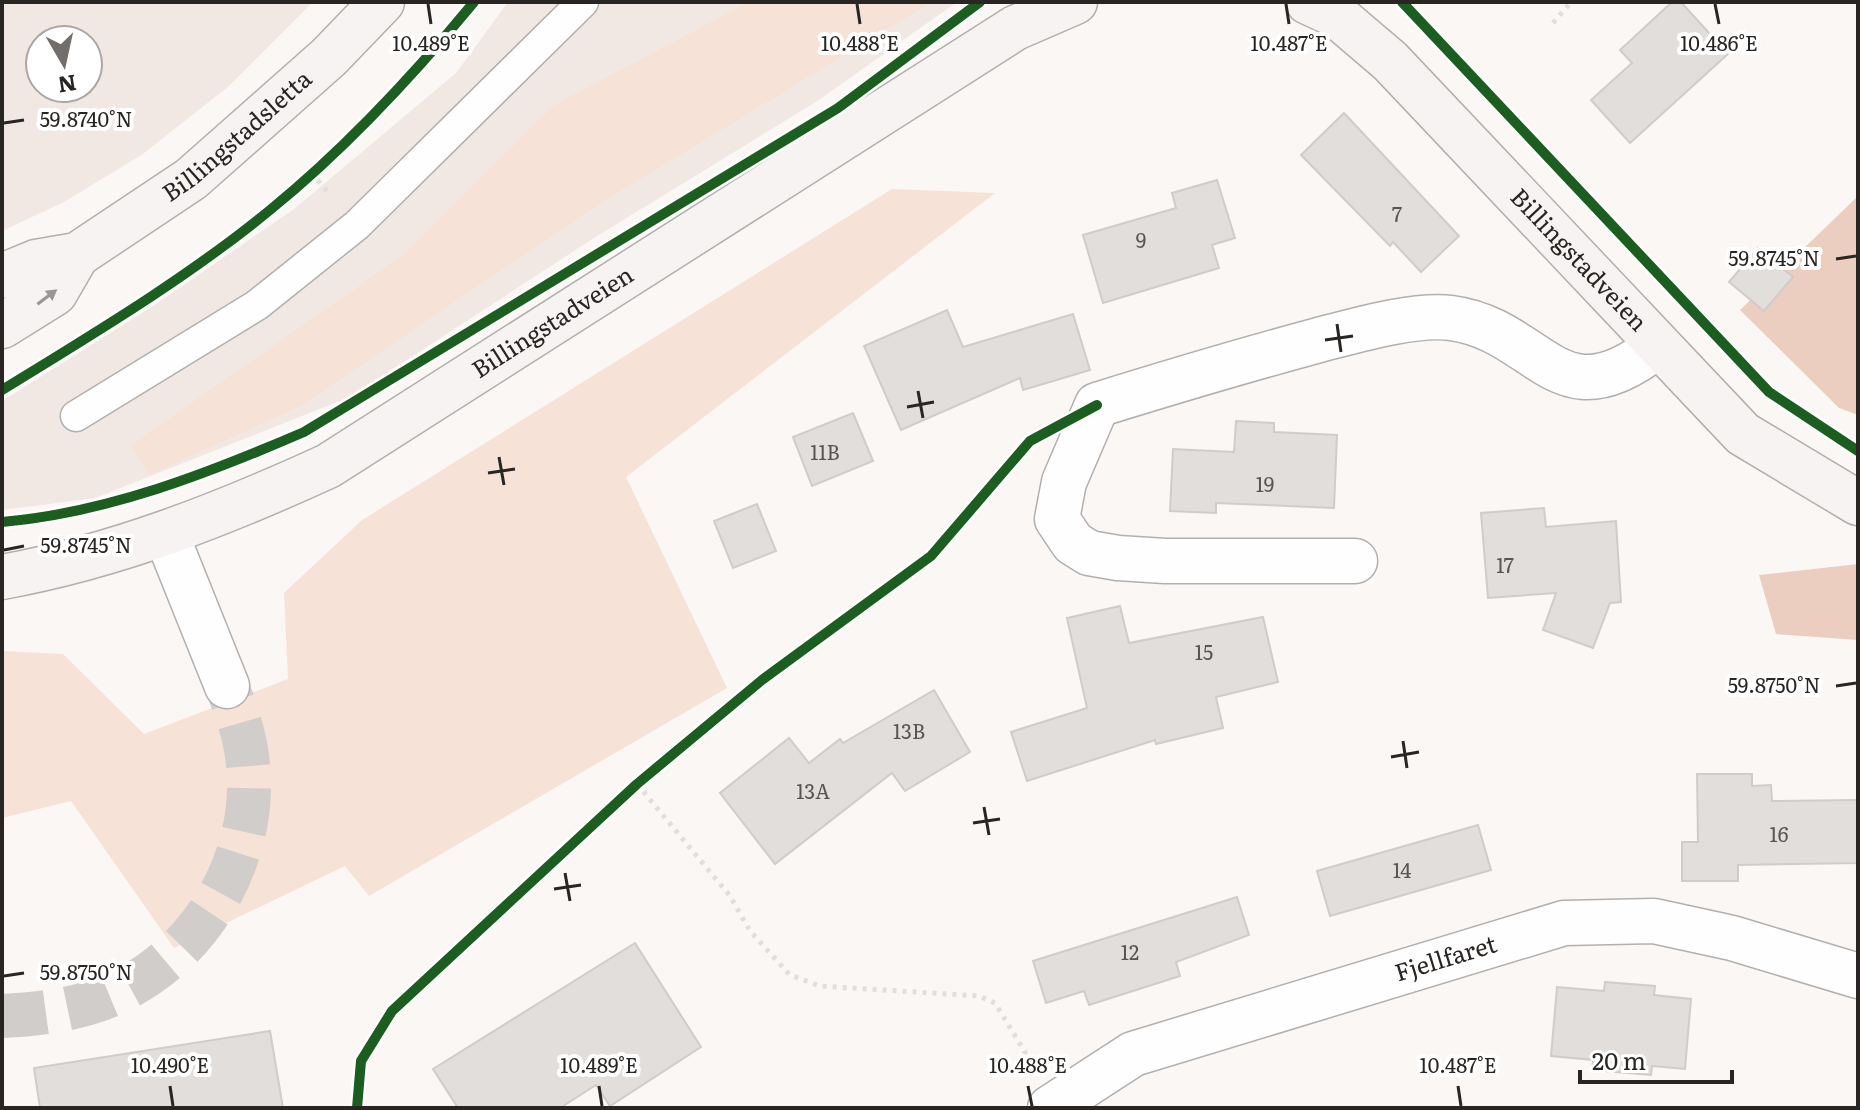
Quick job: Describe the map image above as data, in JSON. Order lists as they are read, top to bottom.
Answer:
{
  "streets": {
    "main road": ["Billingstadsletta", "Billingstadveien"],
    "street": ["Fjellfaret"]
  },
  "house_numbers": [
    "7",
    "9",
    "11B",
    "19",
    "17",
    "15",
    "13B",
    "13A",
    "16",
    "14",
    "12"
  ],
  "scale_bar": "20 m",
  "north": "bottom",
  "coordinates": [
    "10.489°E",
    "10.488°E",
    "10.487°E",
    "10.486°E",
    "59.8740°N",
    "59.8745°N",
    "59.8750°N",
    "10.490°E"
  ]
}
